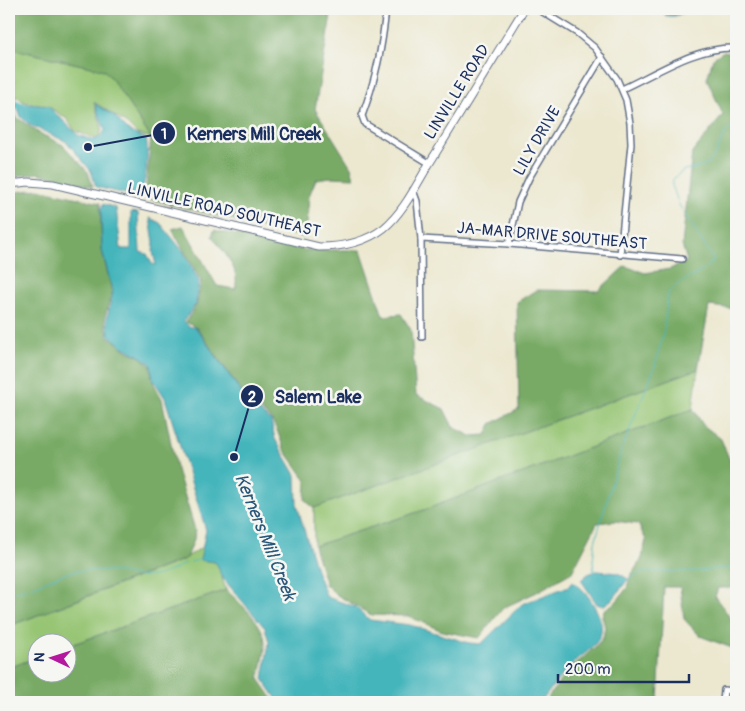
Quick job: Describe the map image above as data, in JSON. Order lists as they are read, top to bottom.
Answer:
{
  "streets": {
    "main road": ["LINVILLE ROAD", "LINVILLE ROAD SOUTHEAST"],
    "street": ["LILY DRIVE", "JA-MAR DRIVE SOUTHEAST"]
  },
  "crossings": [
    ["LINVILLE ROAD", "LINVILLE ROAD SOUTHEAST"],
    ["LILY DRIVE", "JA-MAR DRIVE SOUTHEAST"]
  ],
  "water": ["Kerners Mill Creek"],
  "places": ["Kerners Mill Creek", "Salem Lake"],
  "scale_bar": "200 m",
  "north": "left"
}
